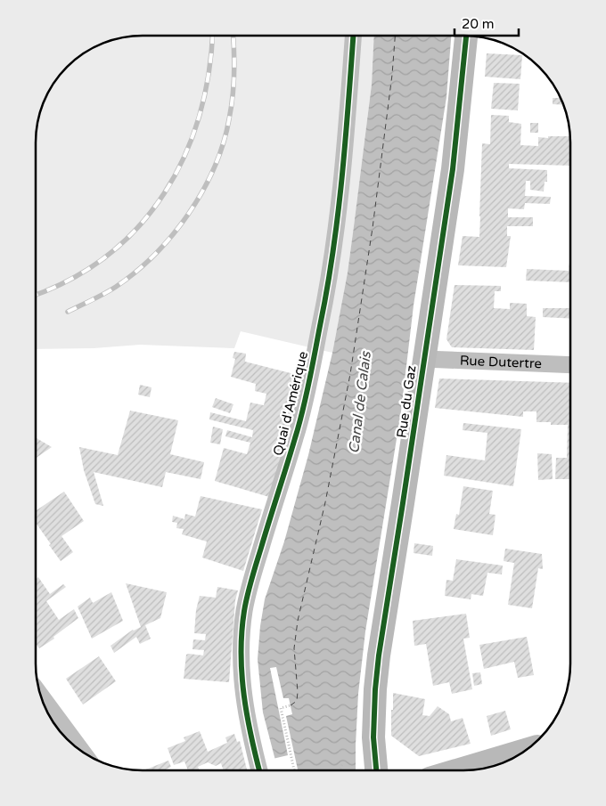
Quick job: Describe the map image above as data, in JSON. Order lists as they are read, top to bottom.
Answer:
{
  "streets": {
    "street": ["Rue Dutertre", "Rue du Gaz", "Quai d'Amérique"]
  },
  "crossings": [
    ["Rue Dutertre", "Rue du Gaz"]
  ],
  "water": ["Canal de Calais"],
  "scale_bar": "20 m"
}
